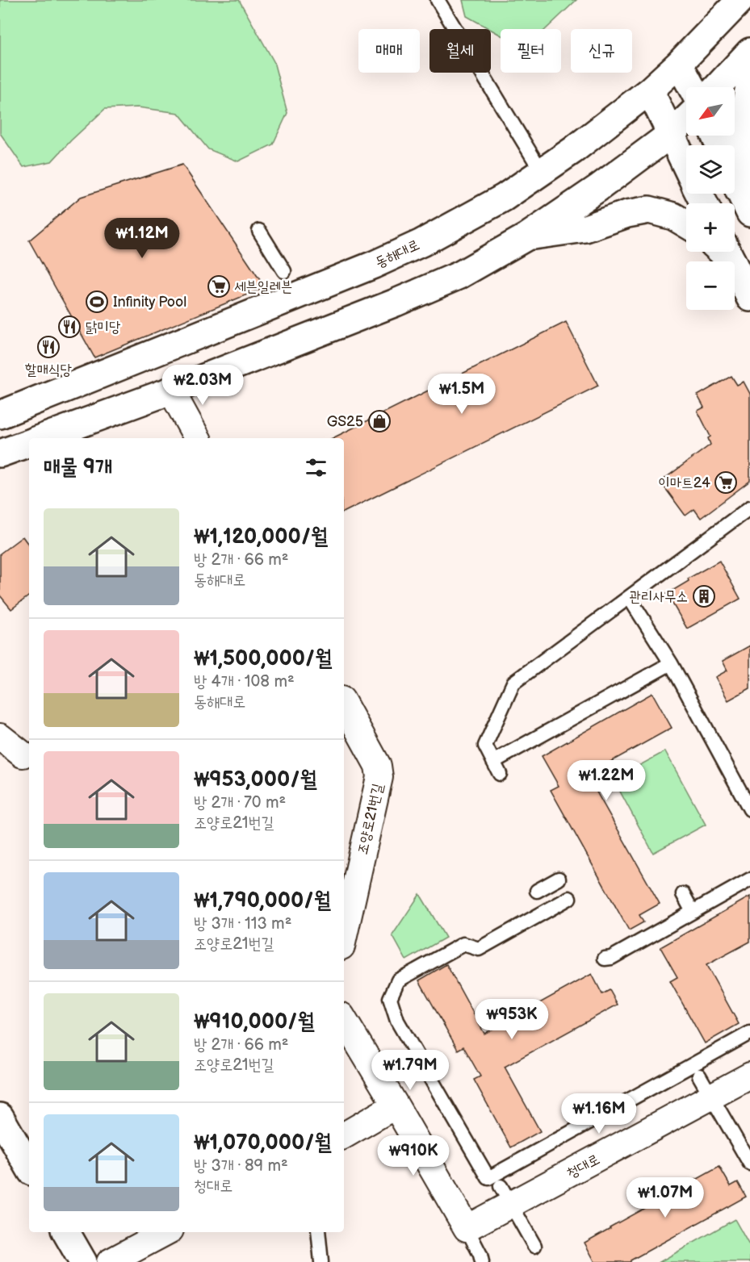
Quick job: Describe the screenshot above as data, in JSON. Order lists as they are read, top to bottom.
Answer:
{
  "streets": {
    "main road": ["동해대로"],
    "street": ["조양로21번길", "청대로"]
  },
  "places": {
    "supermarket": ["세븐일레븐", "이마트24"],
    "sports": ["Infinity Pool"],
    "restaurant": ["닭미당", "할매식당"],
    "shop": ["GS25"],
    "building": ["관리사무소"]
  },
  "north": "bottom left",
  "page": {
    "chip": [
      "매매",
      "월세",
      "필터",
      "신규"
    ],
    "map_buttons": ["+", "−"],
    "price": [
      "₩1.12M",
      "₩2.03M",
      "₩1.5M",
      "₩1.22M",
      "₩953K",
      "₩1.79M",
      "₩1.16M",
      "₩910K",
      "₩1.07M"
    ],
    "heading": "매물 9개",
    "list": [
      {
        "name": "₩1,120,000/월",
        "note": "방 2개 · 66 m² · 동해대로"
      },
      {
        "name": "₩1,500,000/월",
        "note": "방 4개 · 108 m² · 동해대로"
      },
      {
        "name": "₩953,000/월",
        "note": "방 2개 · 70 m² · 조양로21번길"
      },
      {
        "name": "₩1,790,000/월",
        "note": "방 3개 · 113 m² · 조양로21번길"
      },
      {
        "name": "₩910,000/월",
        "note": "방 2개 · 66 m² · 조양로21번길"
      },
      {
        "name": "₩1,070,000/월",
        "note": "방 3개 · 89 m² · 청대로"
      }
    ]
  }
}
